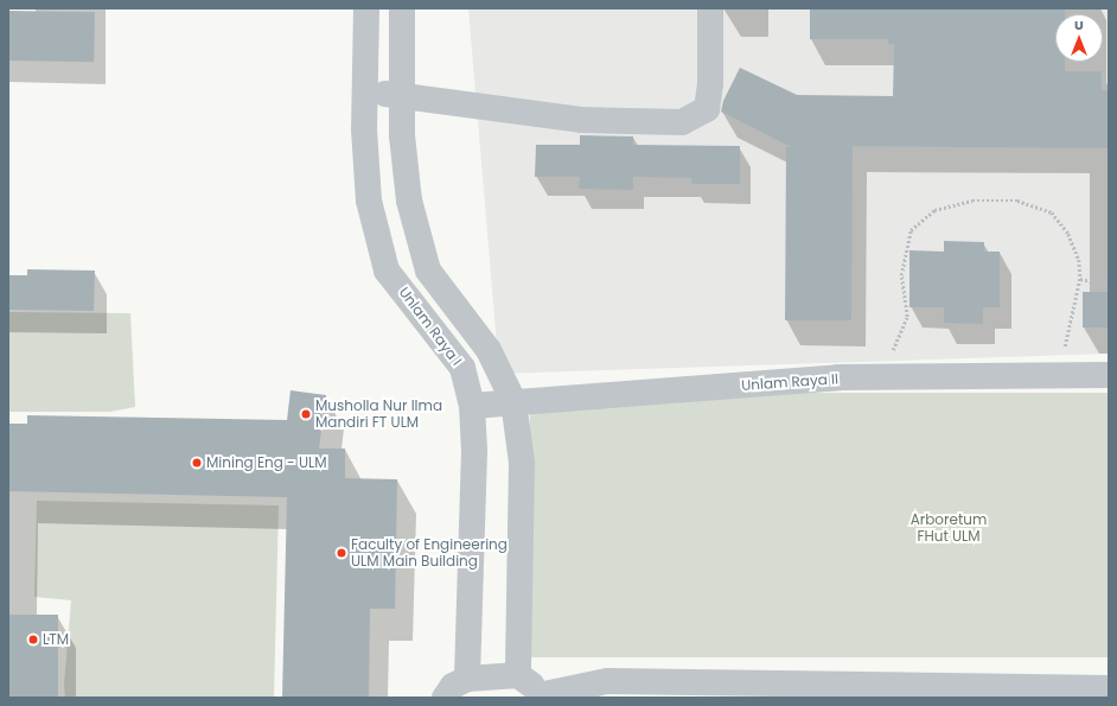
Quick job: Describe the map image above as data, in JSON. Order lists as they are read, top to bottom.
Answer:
{
  "streets": {
    "lane": ["Unlam Raya I", "Unlam Raya II"]
  },
  "crossings": [
    ["Unlam Raya I", "Unlam Raya II"]
  ],
  "parks": ["Arboretum FHut ULM"],
  "places": [
    "Musholla Nur Ilma Mandiri FT ULM",
    "Mining Eng - ULM",
    "Faculty of Engineering ULM Main Building",
    "LTM"
  ],
  "north": "top"
}
